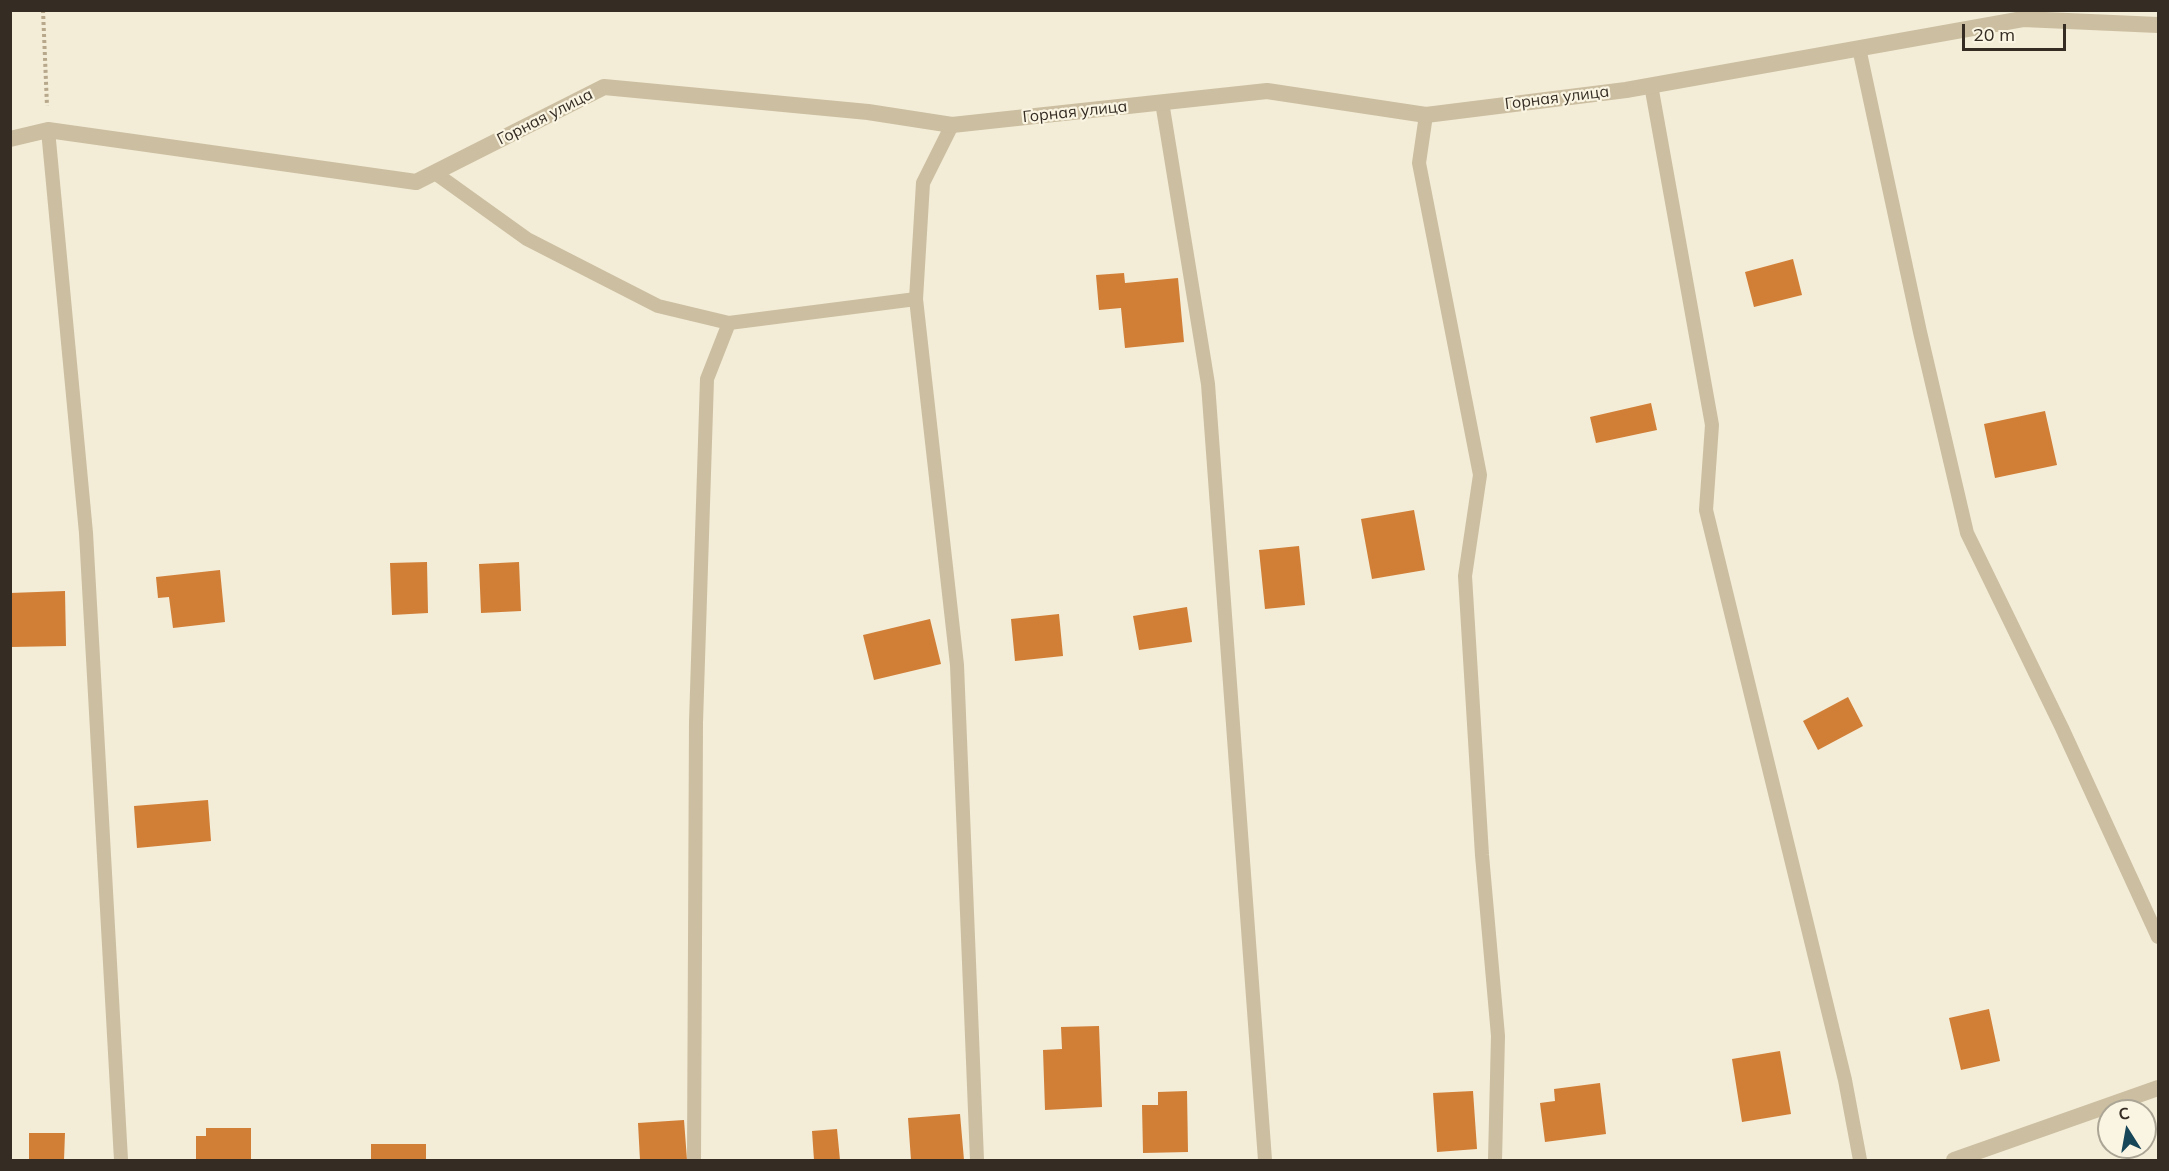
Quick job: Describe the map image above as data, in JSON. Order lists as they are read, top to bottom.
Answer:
{
  "streets": {
    "street": ["Горная улица"]
  },
  "scale_bar": "20 m",
  "north": "top"
}
